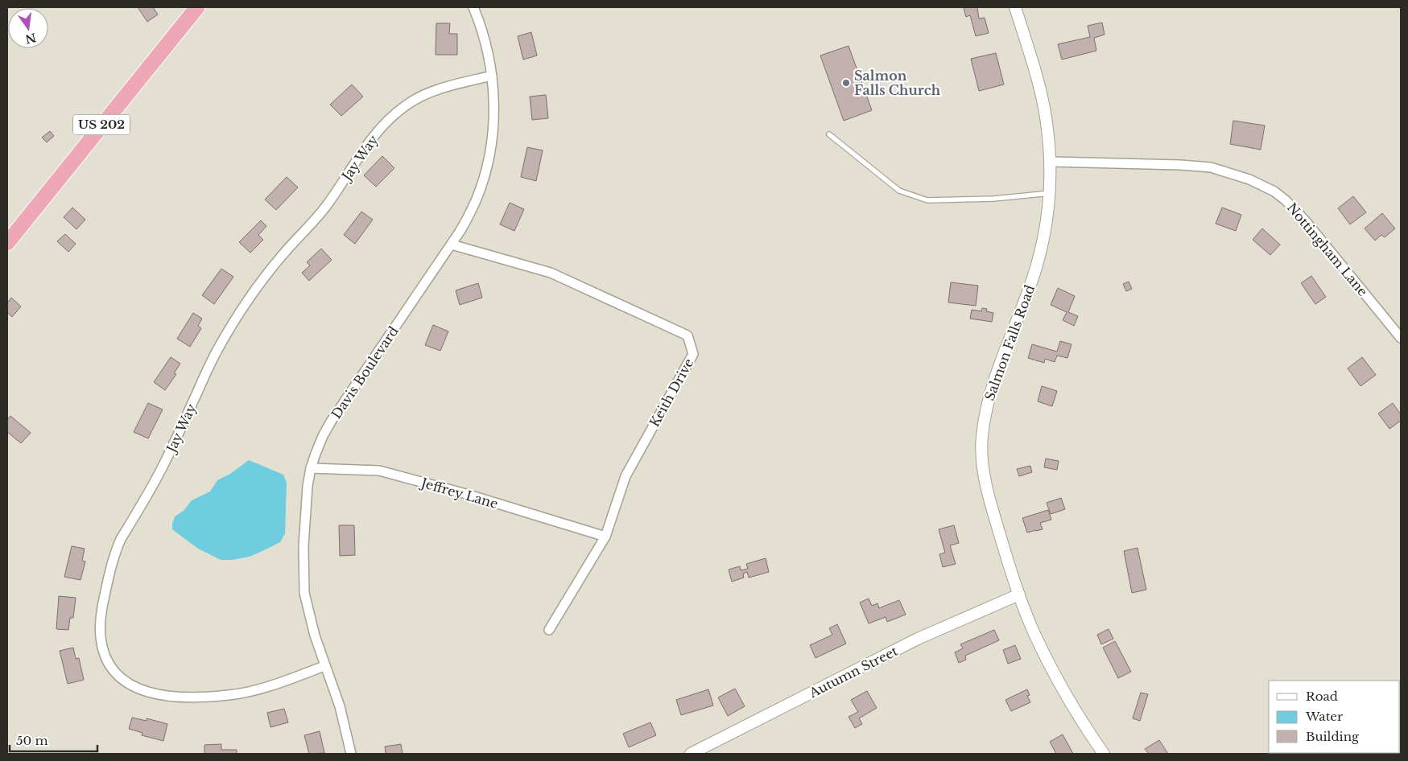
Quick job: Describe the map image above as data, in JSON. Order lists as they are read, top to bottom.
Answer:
{
  "streets": {
    "highway": ["US 202"],
    "street": [
      "Jay Way",
      "Nottingham Lane",
      "Salmon Falls Road",
      "Davis Boulevard",
      "Keith Drive",
      "Jeffrey Lane",
      "Autumn Street"
    ]
  },
  "crossings": [
    ["Jay Way", "Davis Boulevard"],
    ["Nottingham Lane", "Salmon Falls Road"],
    ["Salmon Falls Road", "Autumn Street"],
    ["Davis Boulevard", "Keith Drive"],
    ["Davis Boulevard", "Jeffrey Lane"],
    ["Keith Drive", "Jeffrey Lane"]
  ],
  "places": ["Salmon Falls Church"],
  "legend": ["Road", "Water", "Building"],
  "scale_bar": "50 m",
  "north": "bottom"
}
